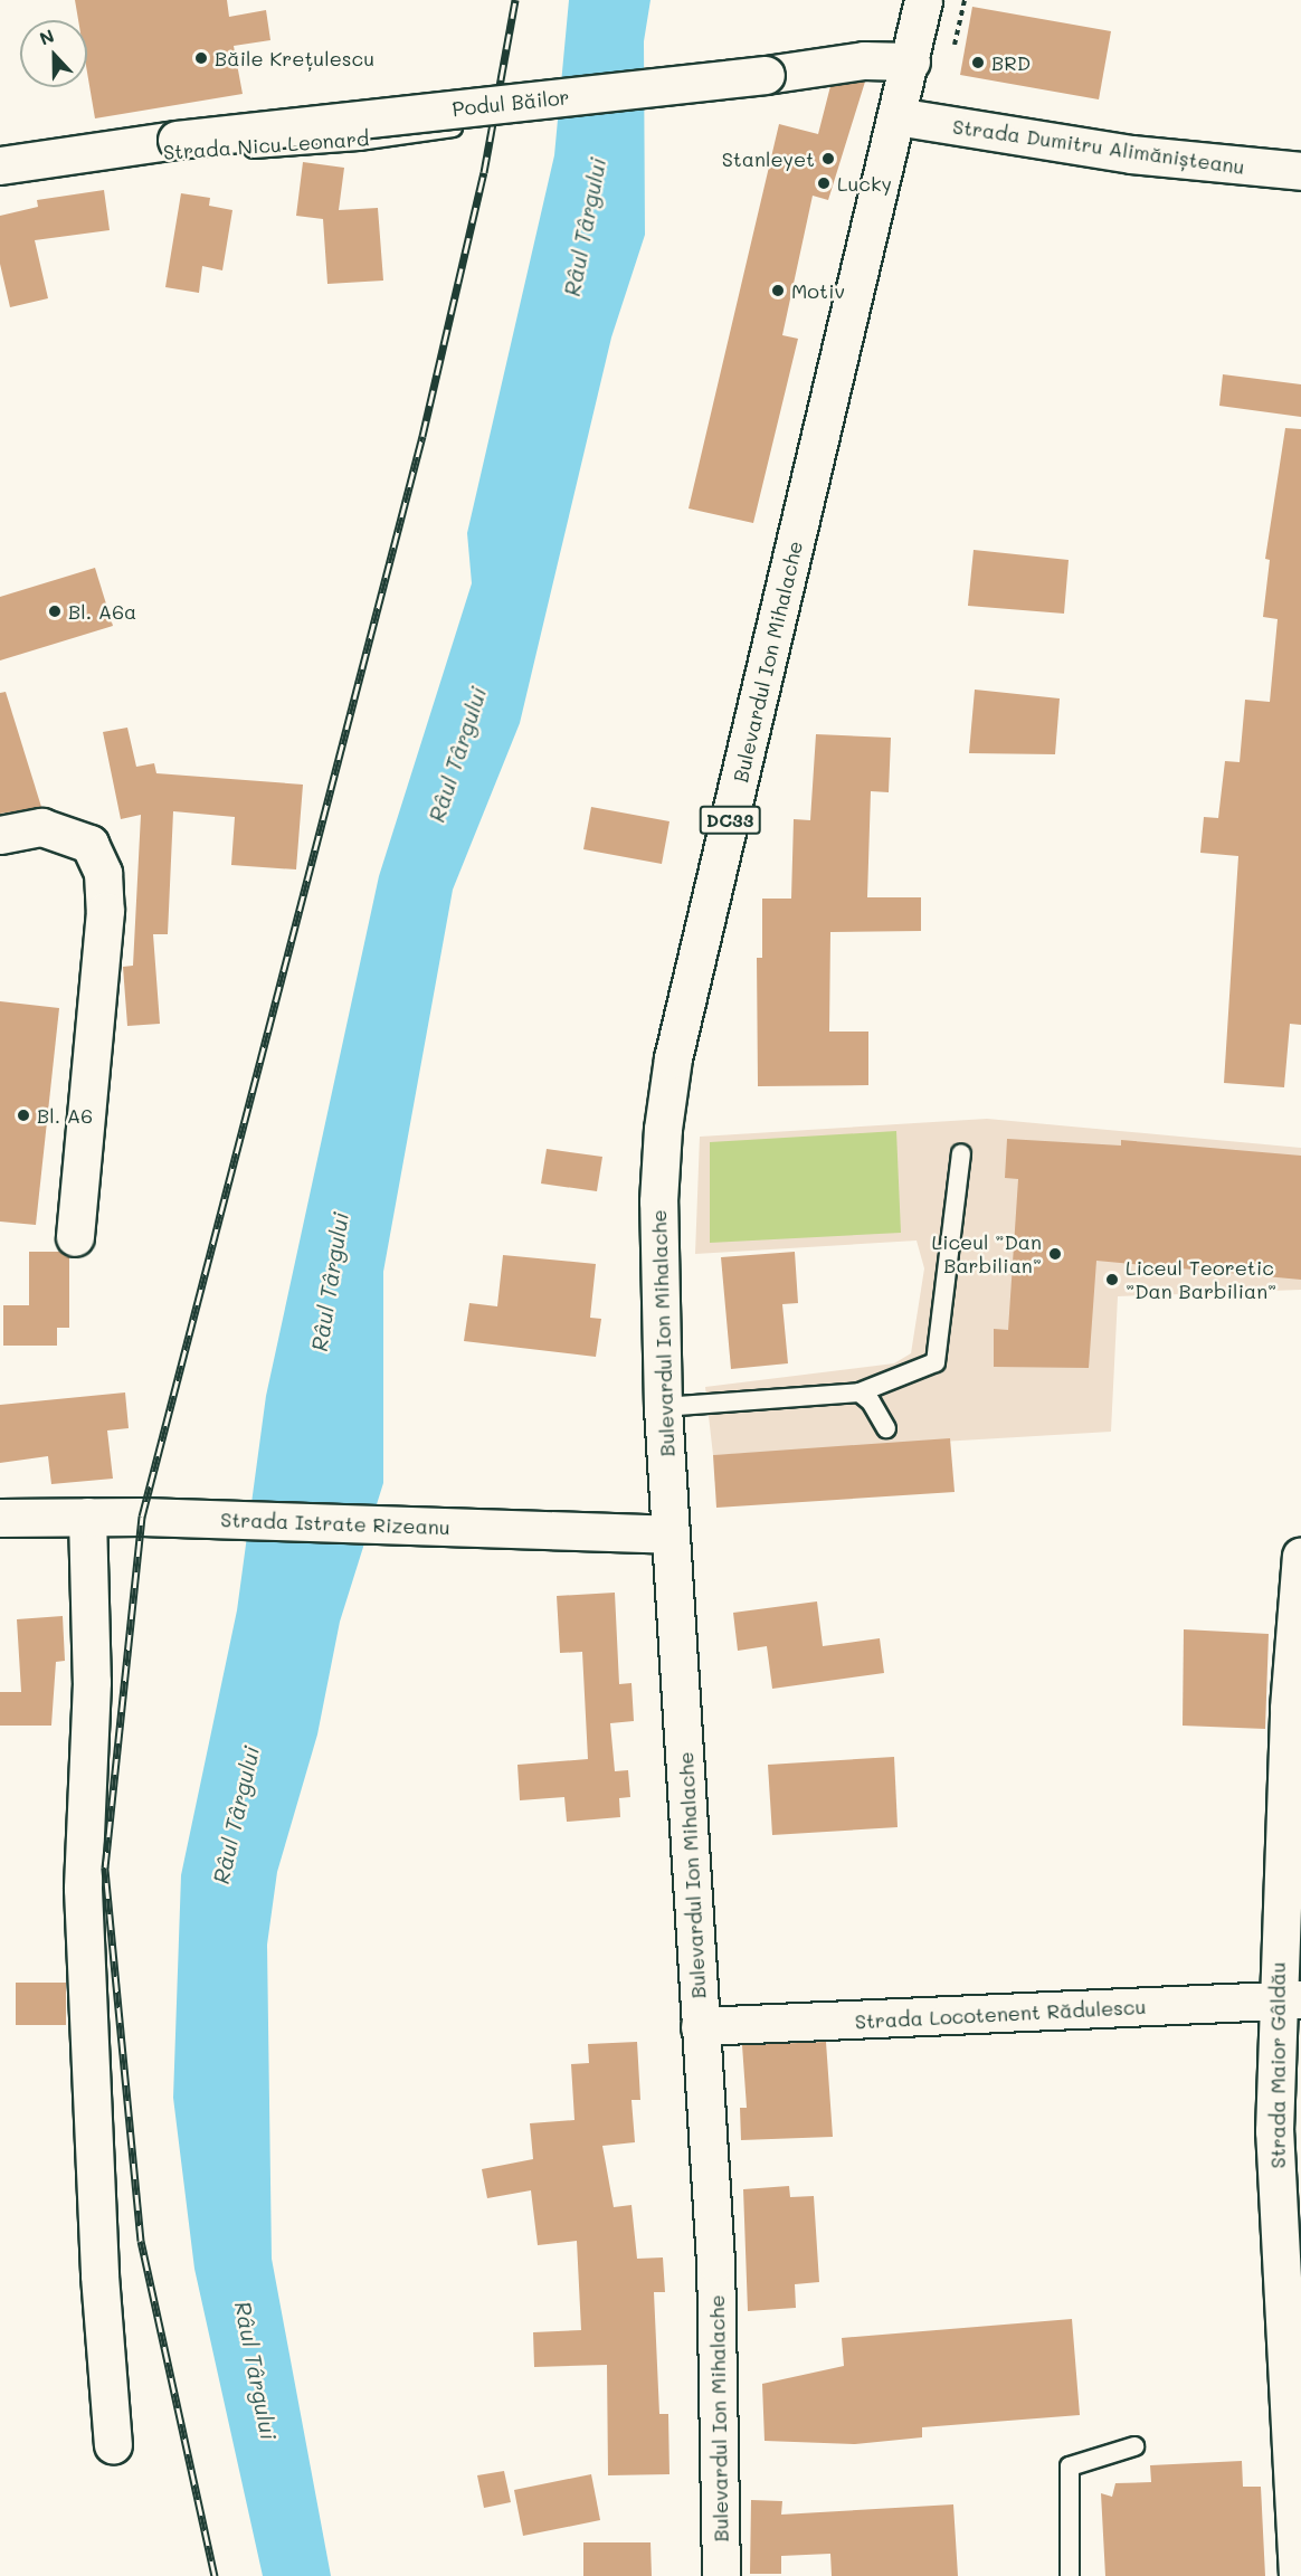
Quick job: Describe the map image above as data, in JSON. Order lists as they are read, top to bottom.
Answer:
{
  "streets": {
    "main road": [
      "Podul Băilor",
      "Strada Nicu Leonard",
      "Strada Dumitru Alimănișteanu",
      "Bulevardul Ion Mihalache",
      "DC33",
      "Strada Istrate Rizeanu",
      "Strada Locotenent Rădulescu",
      "Strada Maior Gâldău"
    ]
  },
  "crossings": [
    ["Podul Băilor", "Strada Nicu Leonard"],
    ["Podul Băilor", "Bulevardul Ion Mihalache"],
    ["Strada Dumitru Alimănișteanu", "Bulevardul Ion Mihalache"],
    ["Bulevardul Ion Mihalache", "Strada Istrate Rizeanu"],
    ["Bulevardul Ion Mihalache", "Strada Locotenent Rădulescu"],
    ["Strada Locotenent Rădulescu", "Strada Maior Gâldău"]
  ],
  "water": ["Râul Târgului"],
  "places": [
    "Băile Krețulescu",
    "BRD",
    "Stanleyet",
    "Lucky",
    "Motiv",
    "Bl. A6a",
    "Bl. A6",
    "Liceul ”Dan Barbilian”",
    "Liceul Teoretic ”Dan Barbilian”"
  ],
  "north": "top"
}
